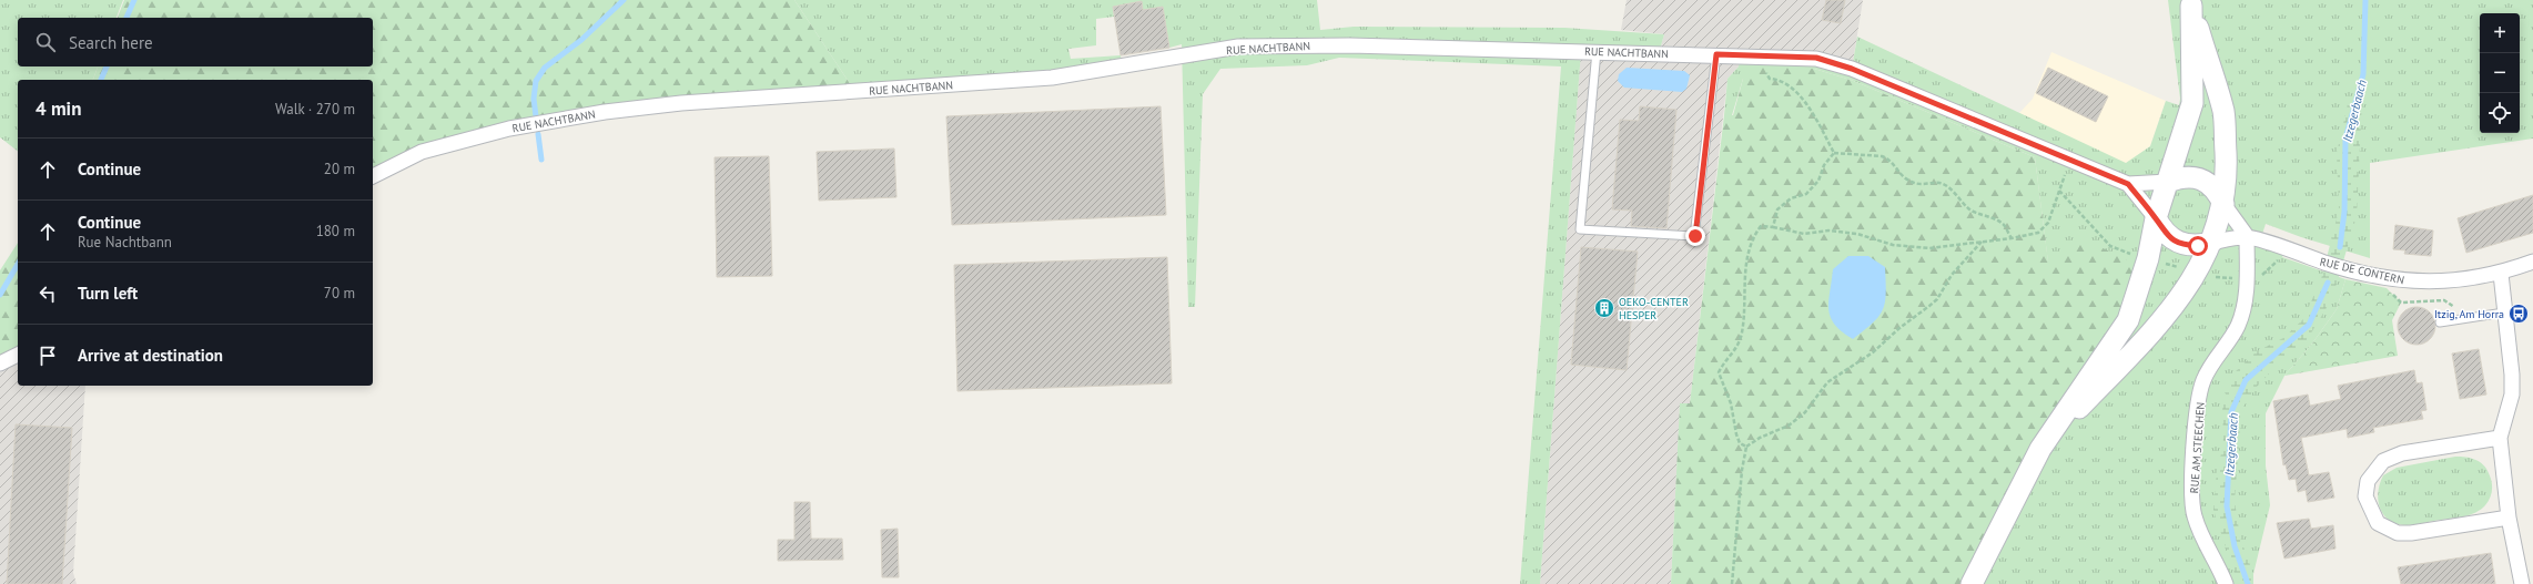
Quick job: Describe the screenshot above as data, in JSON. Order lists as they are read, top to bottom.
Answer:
{
  "streets": {
    "street": ["RUE NACHTBANN", "RUE DE CONTERN", "RUE AM STEECHEN"]
  },
  "crossings": [
    ["RUE DE CONTERN", "RUE AM STEECHEN"]
  ],
  "water": ["Itzegerbaach"],
  "places": {
    "building": ["OEKO-CENTER HESPER"],
    "bus stop": ["Itzig, Am Horra"]
  },
  "page": {
    "map_buttons": ["+", "−"],
    "search": "Search here",
    "heading": ["4 min", "Walk · 270 m"],
    "list": [
      ["Continue", "20 m"],
      ["Continue", "Rue Nachtbann", "180 m"],
      ["Turn left", "70 m"],
      "Arrive at destination"
    ]
  }
}
